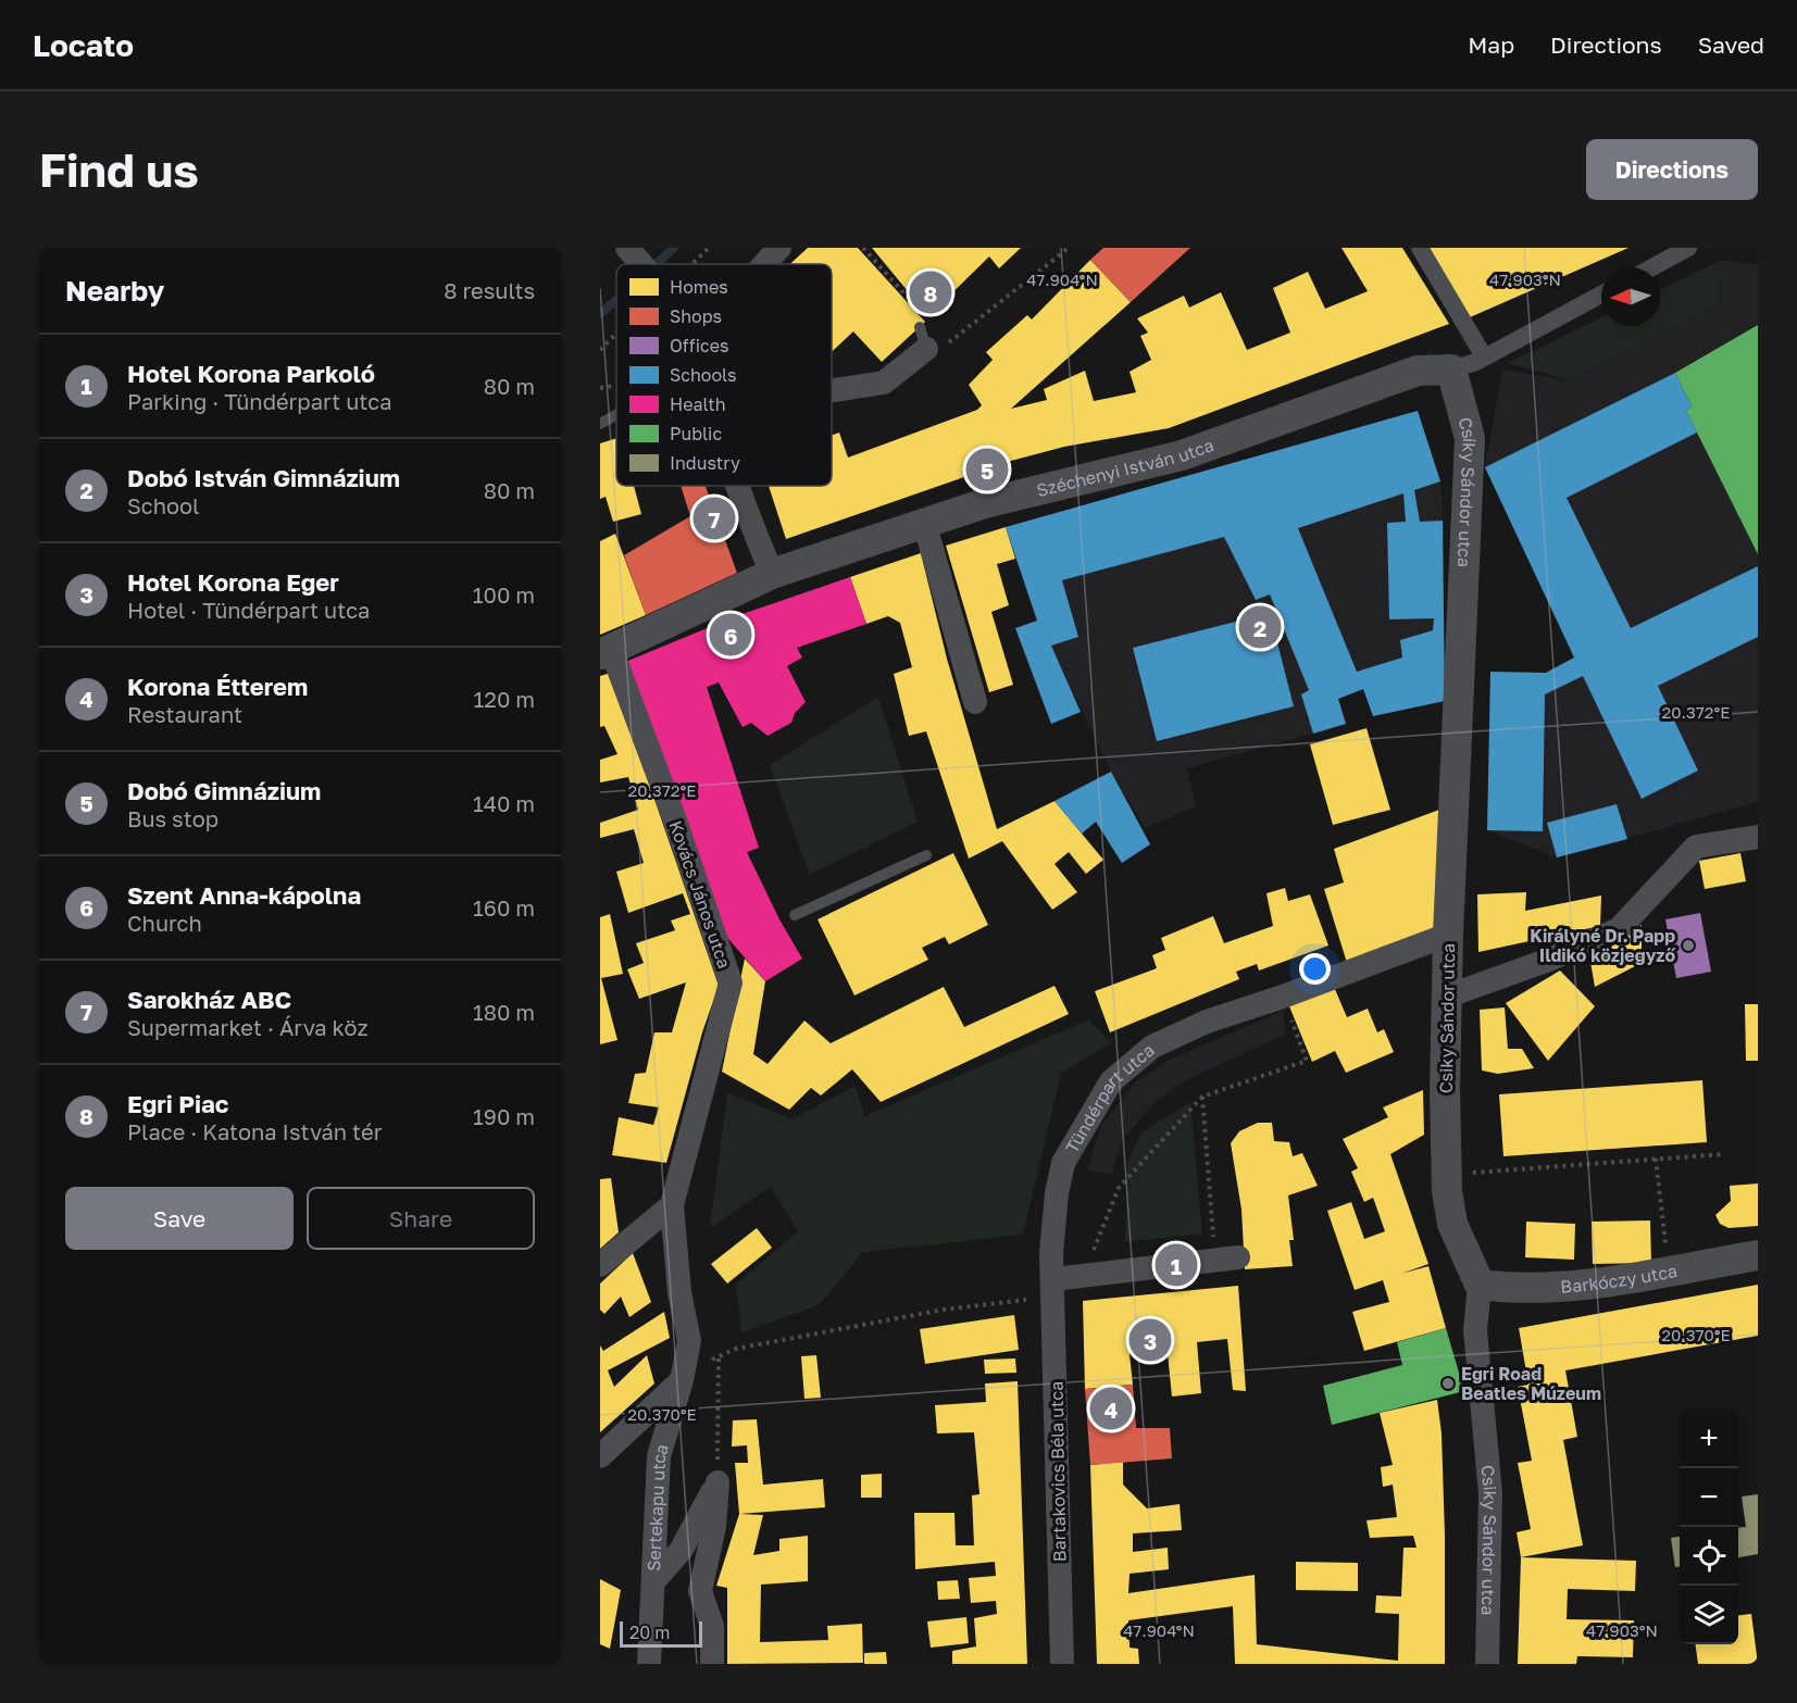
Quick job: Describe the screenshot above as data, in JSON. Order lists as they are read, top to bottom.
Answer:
{
  "streets": {
    "street": [
      "Széchenyi István utca",
      "Csiky Sándor utca",
      "Kovács János utca",
      "Tündérpart utca",
      "Barkóczy utca",
      "Bartakovics Béla utca",
      "Sertekapu utca"
    ]
  },
  "crossings": [
    ["Széchenyi István utca", "Csiky Sándor utca"],
    ["Széchenyi István utca", "Kovács János utca"],
    ["Csiky Sándor utca", "Tündérpart utca"],
    ["Csiky Sándor utca", "Barkóczy utca"],
    ["Kovács János utca", "Sertekapu utca"],
    ["Tündérpart utca", "Bartakovics Béla utca"]
  ],
  "places": ["Királyné Dr. Papp Ildikó közjegyző", "Egri Road Beatles Múzeum"],
  "legend": [
    "Homes",
    "Shops",
    "Offices",
    "Schools",
    "Health",
    "Public",
    "Industry"
  ],
  "scale_bar": "20 m",
  "north": "left",
  "page": {
    "header": "Locato",
    "nav": ["Map", "Directions", "Saved"],
    "buttons": [
      "Directions",
      ["Save", "Share"]
    ],
    "title": "Find us",
    "heading": ["Nearby", "8 results"],
    "pins": [
      "8",
      "5",
      "7",
      "2",
      "6",
      "1",
      "3",
      "4"
    ],
    "list": [
      {
        "mark": "1",
        "name": "Hotel Korona Parkoló",
        "note": "Parking · Tündérpart utca",
        "value": "80 m"
      },
      {
        "mark": "2",
        "name": "Dobó István Gimnázium",
        "note": "School",
        "value": "80 m"
      },
      {
        "mark": "3",
        "name": "Hotel Korona Eger",
        "note": "Hotel · Tündérpart utca",
        "value": "100 m"
      },
      {
        "mark": "4",
        "name": "Korona Étterem",
        "note": "Restaurant",
        "value": "120 m"
      },
      {
        "mark": "5",
        "name": "Dobó Gimnázium",
        "note": "Bus stop",
        "value": "140 m"
      },
      {
        "mark": "6",
        "name": "Szent Anna-kápolna",
        "note": "Church",
        "value": "160 m"
      },
      {
        "mark": "7",
        "name": "Sarokház ABC",
        "note": "Supermarket · Árva köz",
        "value": "180 m"
      },
      {
        "mark": "8",
        "name": "Egri Piac",
        "note": "Place · Katona István tér",
        "value": "190 m"
      }
    ],
    "map_buttons": ["+", "−"],
    "scale": "20 m"
  },
  "coordinates": [
    "47.904°N",
    "47.903°N",
    "20.372°E",
    "20.370°E"
  ]
}
